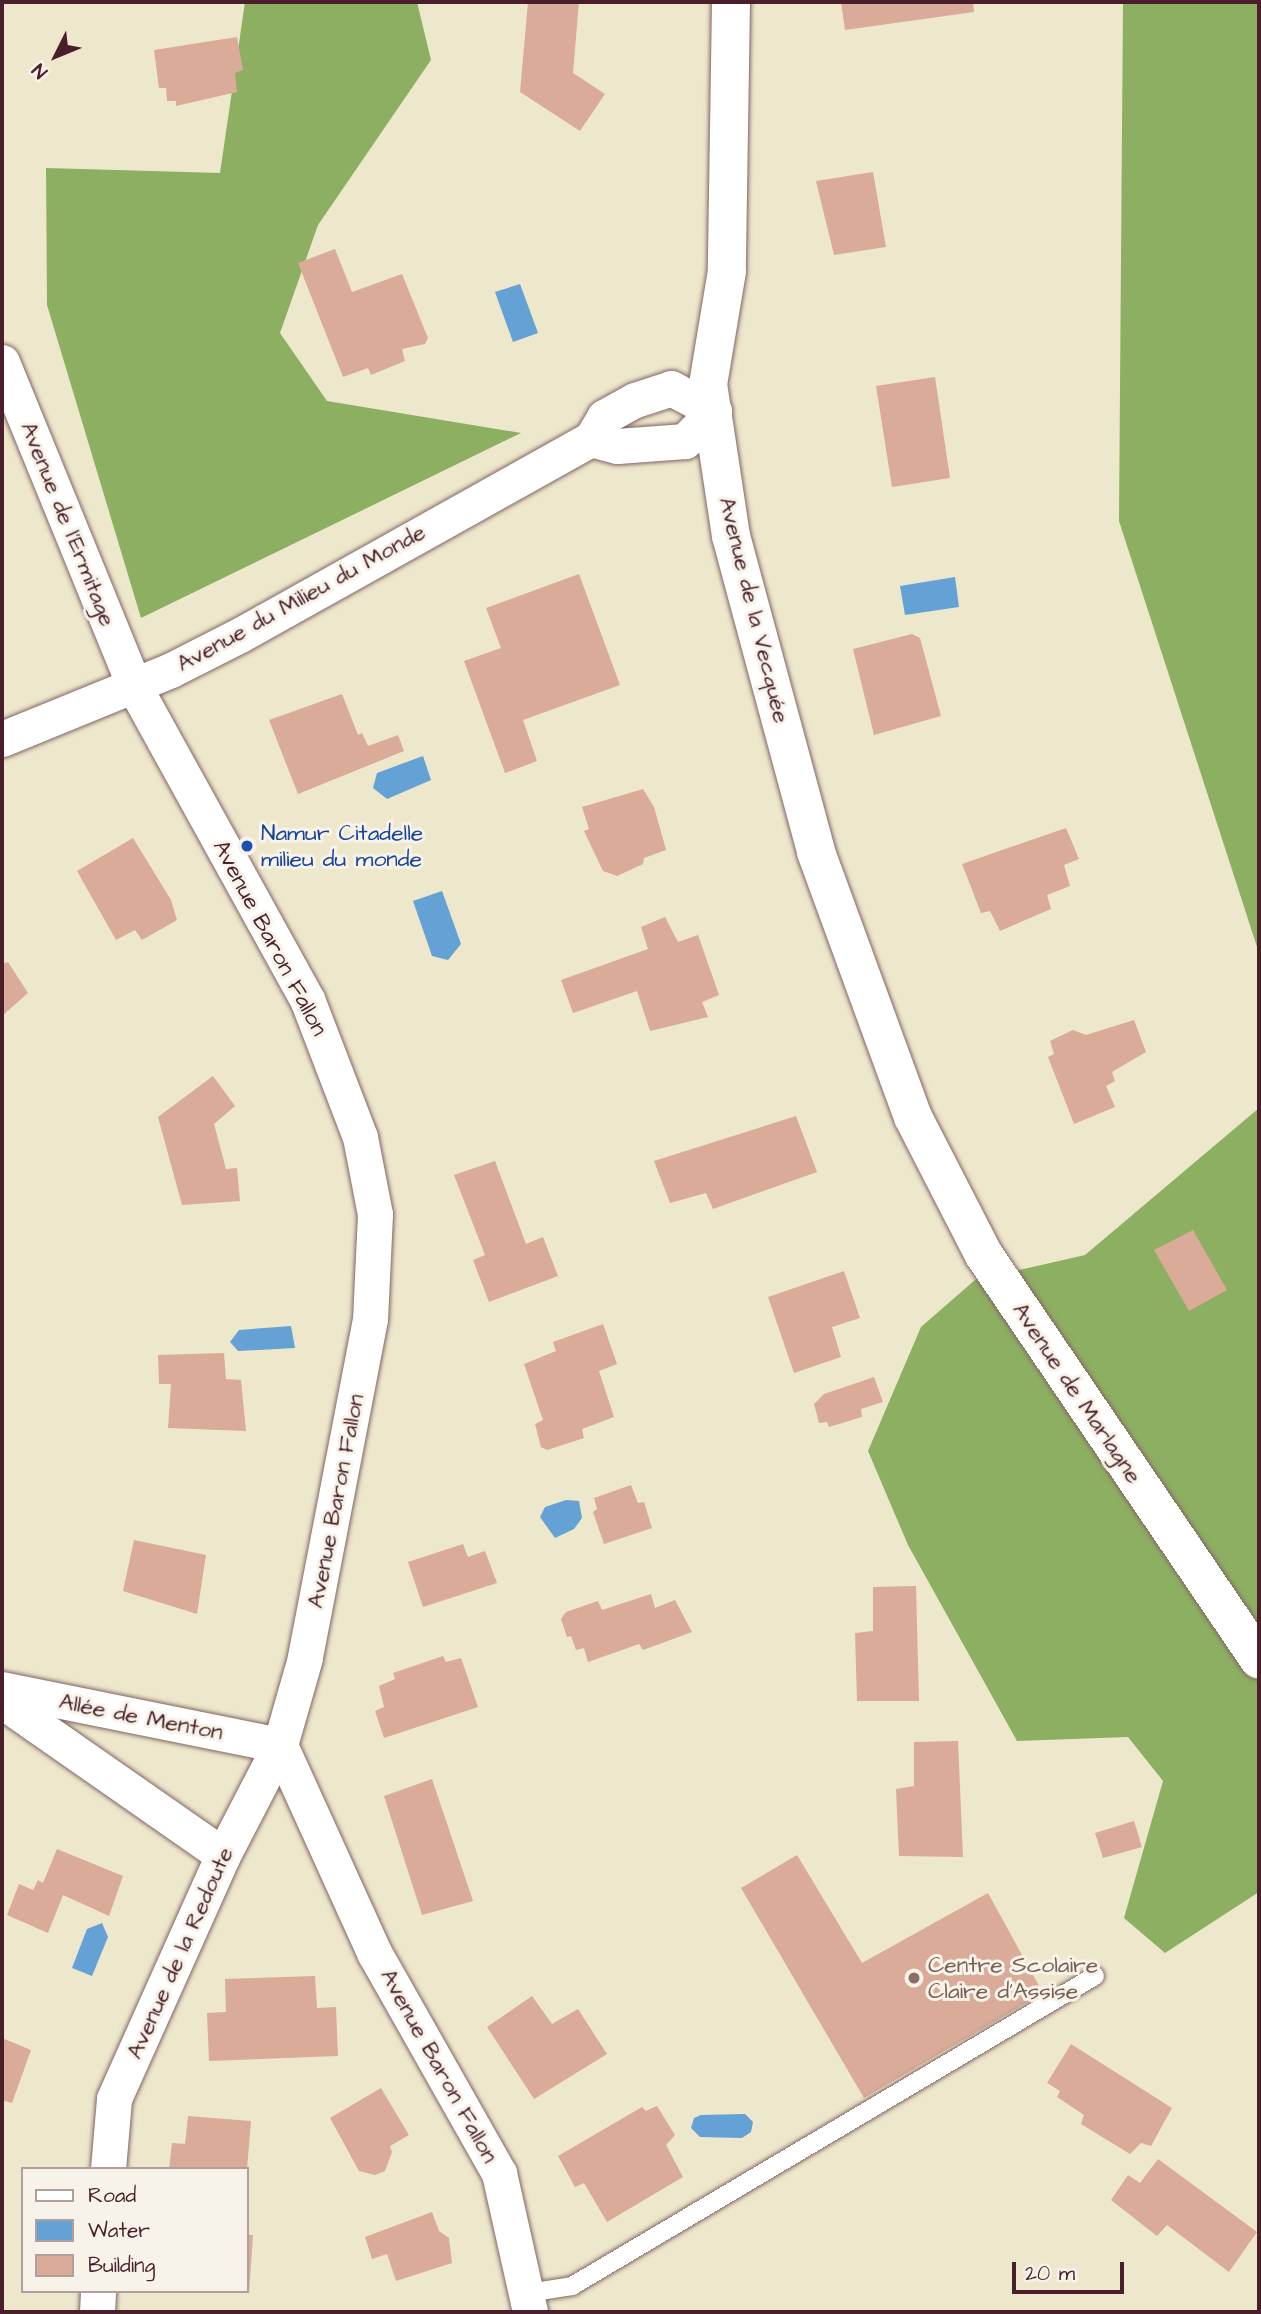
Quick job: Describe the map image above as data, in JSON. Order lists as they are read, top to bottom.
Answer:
{
  "streets": {
    "main road": ["Avenue de la Vecquée", "Avenue de Marlagne"],
    "street": [
      "Avenue de l'Ermitage",
      "Avenue du Milieu du Monde",
      "Avenue Baron Fallon",
      "Allée de Menton",
      "Avenue de la Redoute"
    ]
  },
  "crossings": [
    ["Avenue de l'Ermitage", "Avenue du Milieu du Monde"],
    ["Avenue de l'Ermitage", "Avenue Baron Fallon"],
    ["Avenue du Milieu du Monde", "Avenue de la Vecquée"],
    ["Avenue du Milieu du Monde", "Avenue Baron Fallon"],
    ["Avenue de la Vecquée", "Avenue de Marlagne"],
    ["Avenue Baron Fallon", "Allée de Menton"],
    ["Avenue Baron Fallon", "Avenue de la Redoute"],
    ["Allée de Menton", "Avenue de la Redoute"]
  ],
  "places": ["Namur Citadelle milieu du monde", "Centre Scolaire Claire d'Assise"],
  "legend": ["Road", "Water", "Building"],
  "scale_bar": "20 m",
  "north": "bottom left"
}
